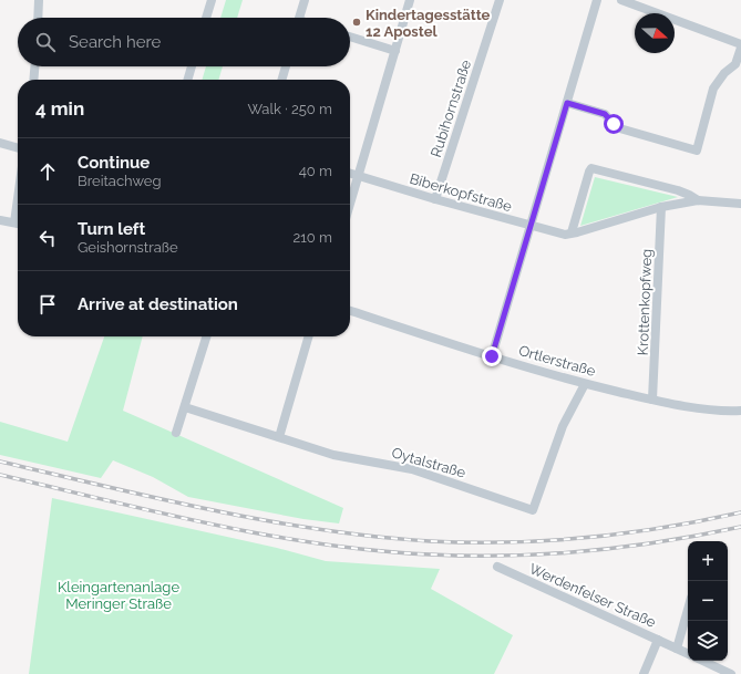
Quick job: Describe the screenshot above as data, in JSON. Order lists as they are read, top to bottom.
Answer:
{
  "streets": {
    "street": [
      "Rubihornstraße",
      "Biberkopfstraße",
      "Krottenkopfweg",
      "Ortlerstraße",
      "Oytalstraße",
      "Werdenfelser Straße"
    ]
  },
  "crossings": [
    ["Rubihornstraße", "Biberkopfstraße"],
    ["Biberkopfstraße", "Krottenkopfweg"],
    ["Krottenkopfweg", "Ortlerstraße"],
    ["Ortlerstraße", "Oytalstraße"]
  ],
  "parks": ["Kleingartenanlage Meringer Straße"],
  "places": ["Kindertagesstätte 12 Apostel"],
  "north": "right",
  "page": {
    "search": "Search here",
    "heading": ["4 min", "Walk · 250 m"],
    "list": [
      ["Continue", "Breitachweg", "40 m"],
      ["Turn left", "Geishornstraße", "210 m"],
      "Arrive at destination"
    ],
    "map_buttons": ["+", "−"]
  }
}
